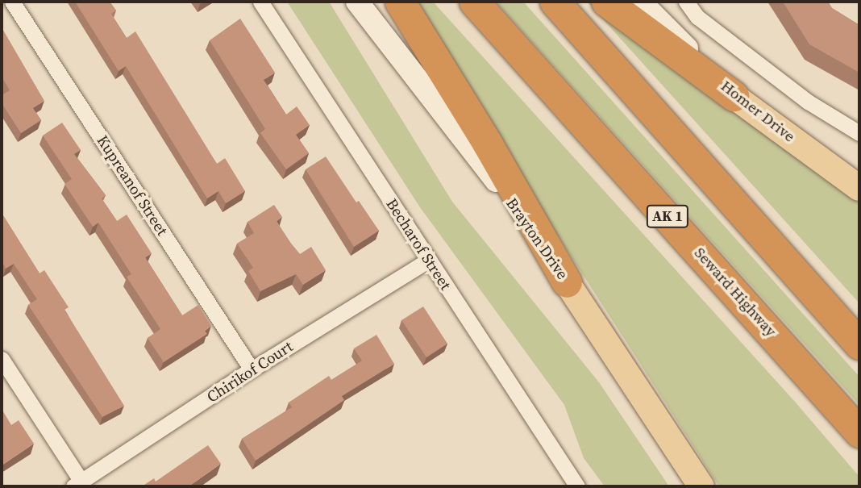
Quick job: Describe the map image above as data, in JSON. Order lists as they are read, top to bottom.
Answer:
{
  "streets": {
    "highway": ["AK 1", "Seward Highway"],
    "main road": ["Homer Drive", "Brayton Drive"],
    "street": ["Kupreanof Street", "Becharof Street", "Chirikof Court"]
  },
  "crossings": [
    ["Kupreanof Street", "Chirikof Court"],
    ["Becharof Street", "Chirikof Court"]
  ]
}
